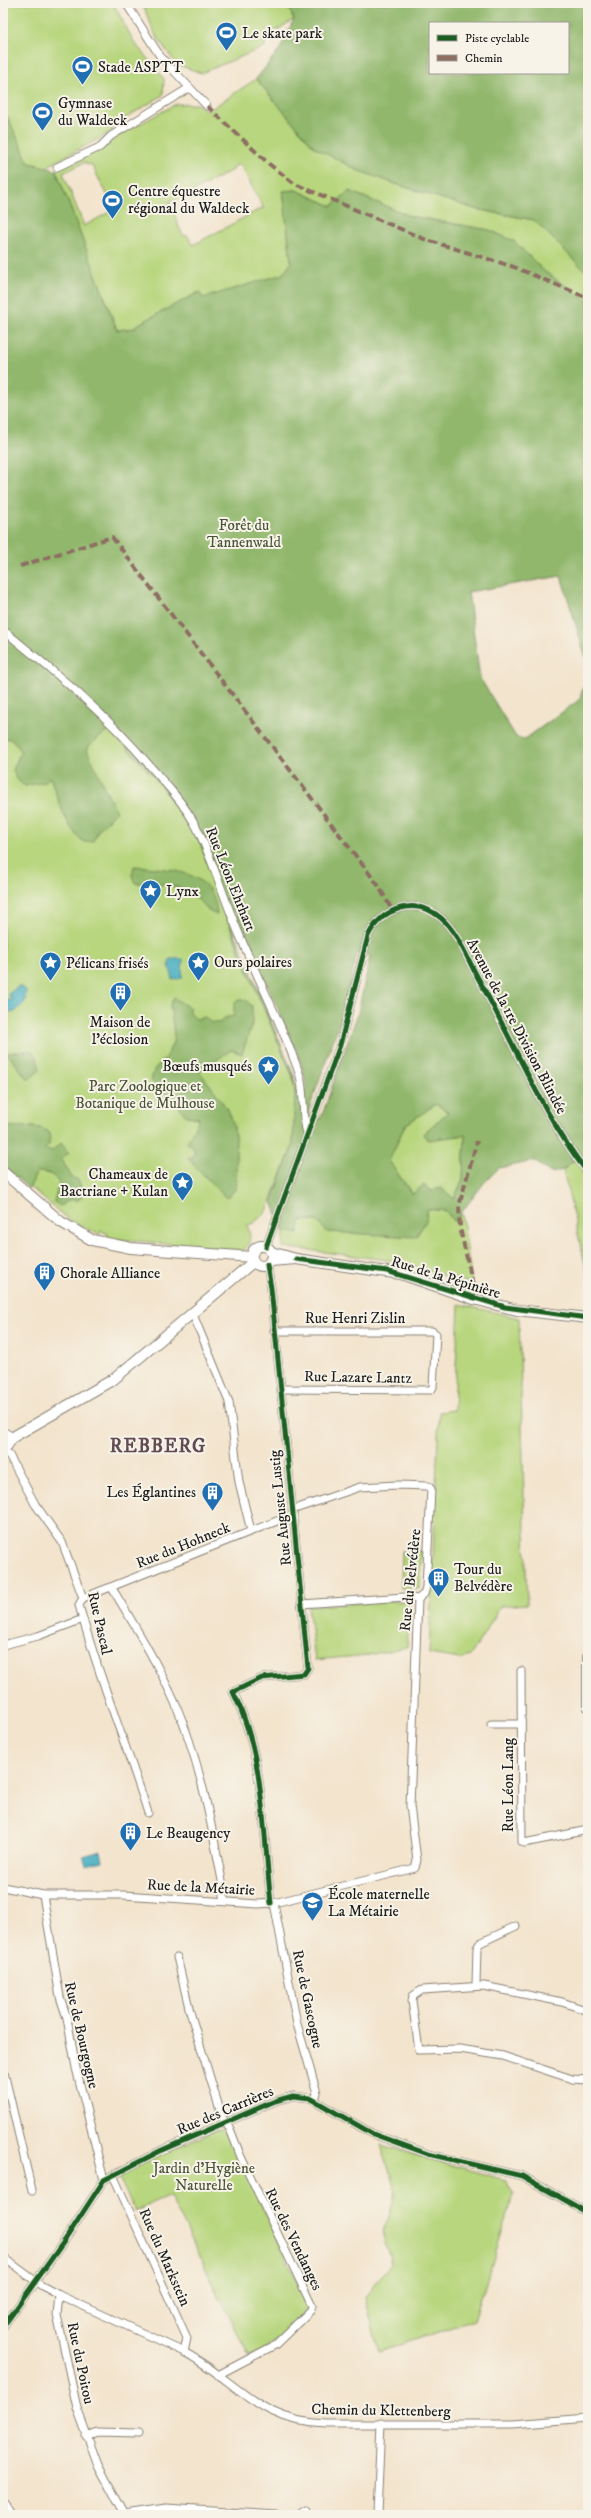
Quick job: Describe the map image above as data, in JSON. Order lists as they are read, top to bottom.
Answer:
{
  "streets": {
    "main road": ["Rue de la Pépinière"],
    "street": [
      "Rue Léon Ehrhart",
      "Avenue de la 1re Division Blindée",
      "Rue Henri Zislin",
      "Rue Lazare Lantz",
      "Rue Auguste Lustig",
      "Rue du Hohneck",
      "Rue du Belvédère",
      "Rue Pascal",
      "Rue Léon Lang",
      "Rue de la Métairie",
      "Rue de Gascogne",
      "Rue de Bourgogne",
      "Rue des Carrières",
      "Rue des Vendanges",
      "Rue du Markstein",
      "Rue du Poitou",
      "Chemin du Klettenberg"
    ]
  },
  "crossings": [
    ["Rue Léon Ehrhart", "Avenue de la 1re Division Blindée"],
    ["Avenue de la 1re Division Blindée", "Rue de la Pépinière"],
    ["Avenue de la 1re Division Blindée", "Rue Auguste Lustig"],
    ["Rue de la Pépinière", "Rue Auguste Lustig"],
    ["Rue Henri Zislin", "Rue Lazare Lantz"],
    ["Rue Henri Zislin", "Rue Auguste Lustig"],
    ["Rue Lazare Lantz", "Rue Auguste Lustig"],
    ["Rue Auguste Lustig", "Rue du Hohneck"],
    ["Rue Auguste Lustig", "Rue du Belvédère"],
    ["Rue Auguste Lustig", "Rue de Gascogne"],
    ["Rue du Hohneck", "Rue du Belvédère"],
    ["Rue du Hohneck", "Rue Pascal"],
    ["Rue du Belvédère", "Rue de la Métairie"],
    ["Rue de la Métairie", "Rue de Gascogne"],
    ["Rue de la Métairie", "Rue de Bourgogne"],
    ["Rue de Gascogne", "Rue des Carrières"],
    ["Rue de Bourgogne", "Rue des Carrières"],
    ["Rue des Carrières", "Rue des Vendanges"],
    ["Rue des Carrières", "Rue du Markstein"],
    ["Rue des Carrières", "Chemin du Klettenberg"],
    ["Rue des Vendanges", "Chemin du Klettenberg"],
    ["Rue du Markstein", "Chemin du Klettenberg"],
    ["Rue du Poitou", "Chemin du Klettenberg"]
  ],
  "districts": ["REBBERG"],
  "parks": ["Forêt du Tannenwald", "Parc Zoologique et Botanique de Mulhouse", "Jardin d'Hygiène Naturelle"],
  "places": {
    "sports": [
      "Le skate park",
      "Stade ASPTT",
      "Gymnase du Waldeck",
      "Centre équestre régional du Waldeck"
    ],
    "place": [
      "Lynx",
      "Ours polaires",
      "Pélicans frisés",
      "Bœufs musqués",
      "Chameaux de Bactriane + Kulan"
    ],
    "building": [
      "Maison de l'éclosion",
      "Chorale Alliance",
      "Les Églantines",
      "Tour du Belvédère",
      "Le Beaugency"
    ],
    "school or university": ["École maternelle La Métairie"]
  },
  "legend": ["Piste cyclable", "Chemin"]
}
